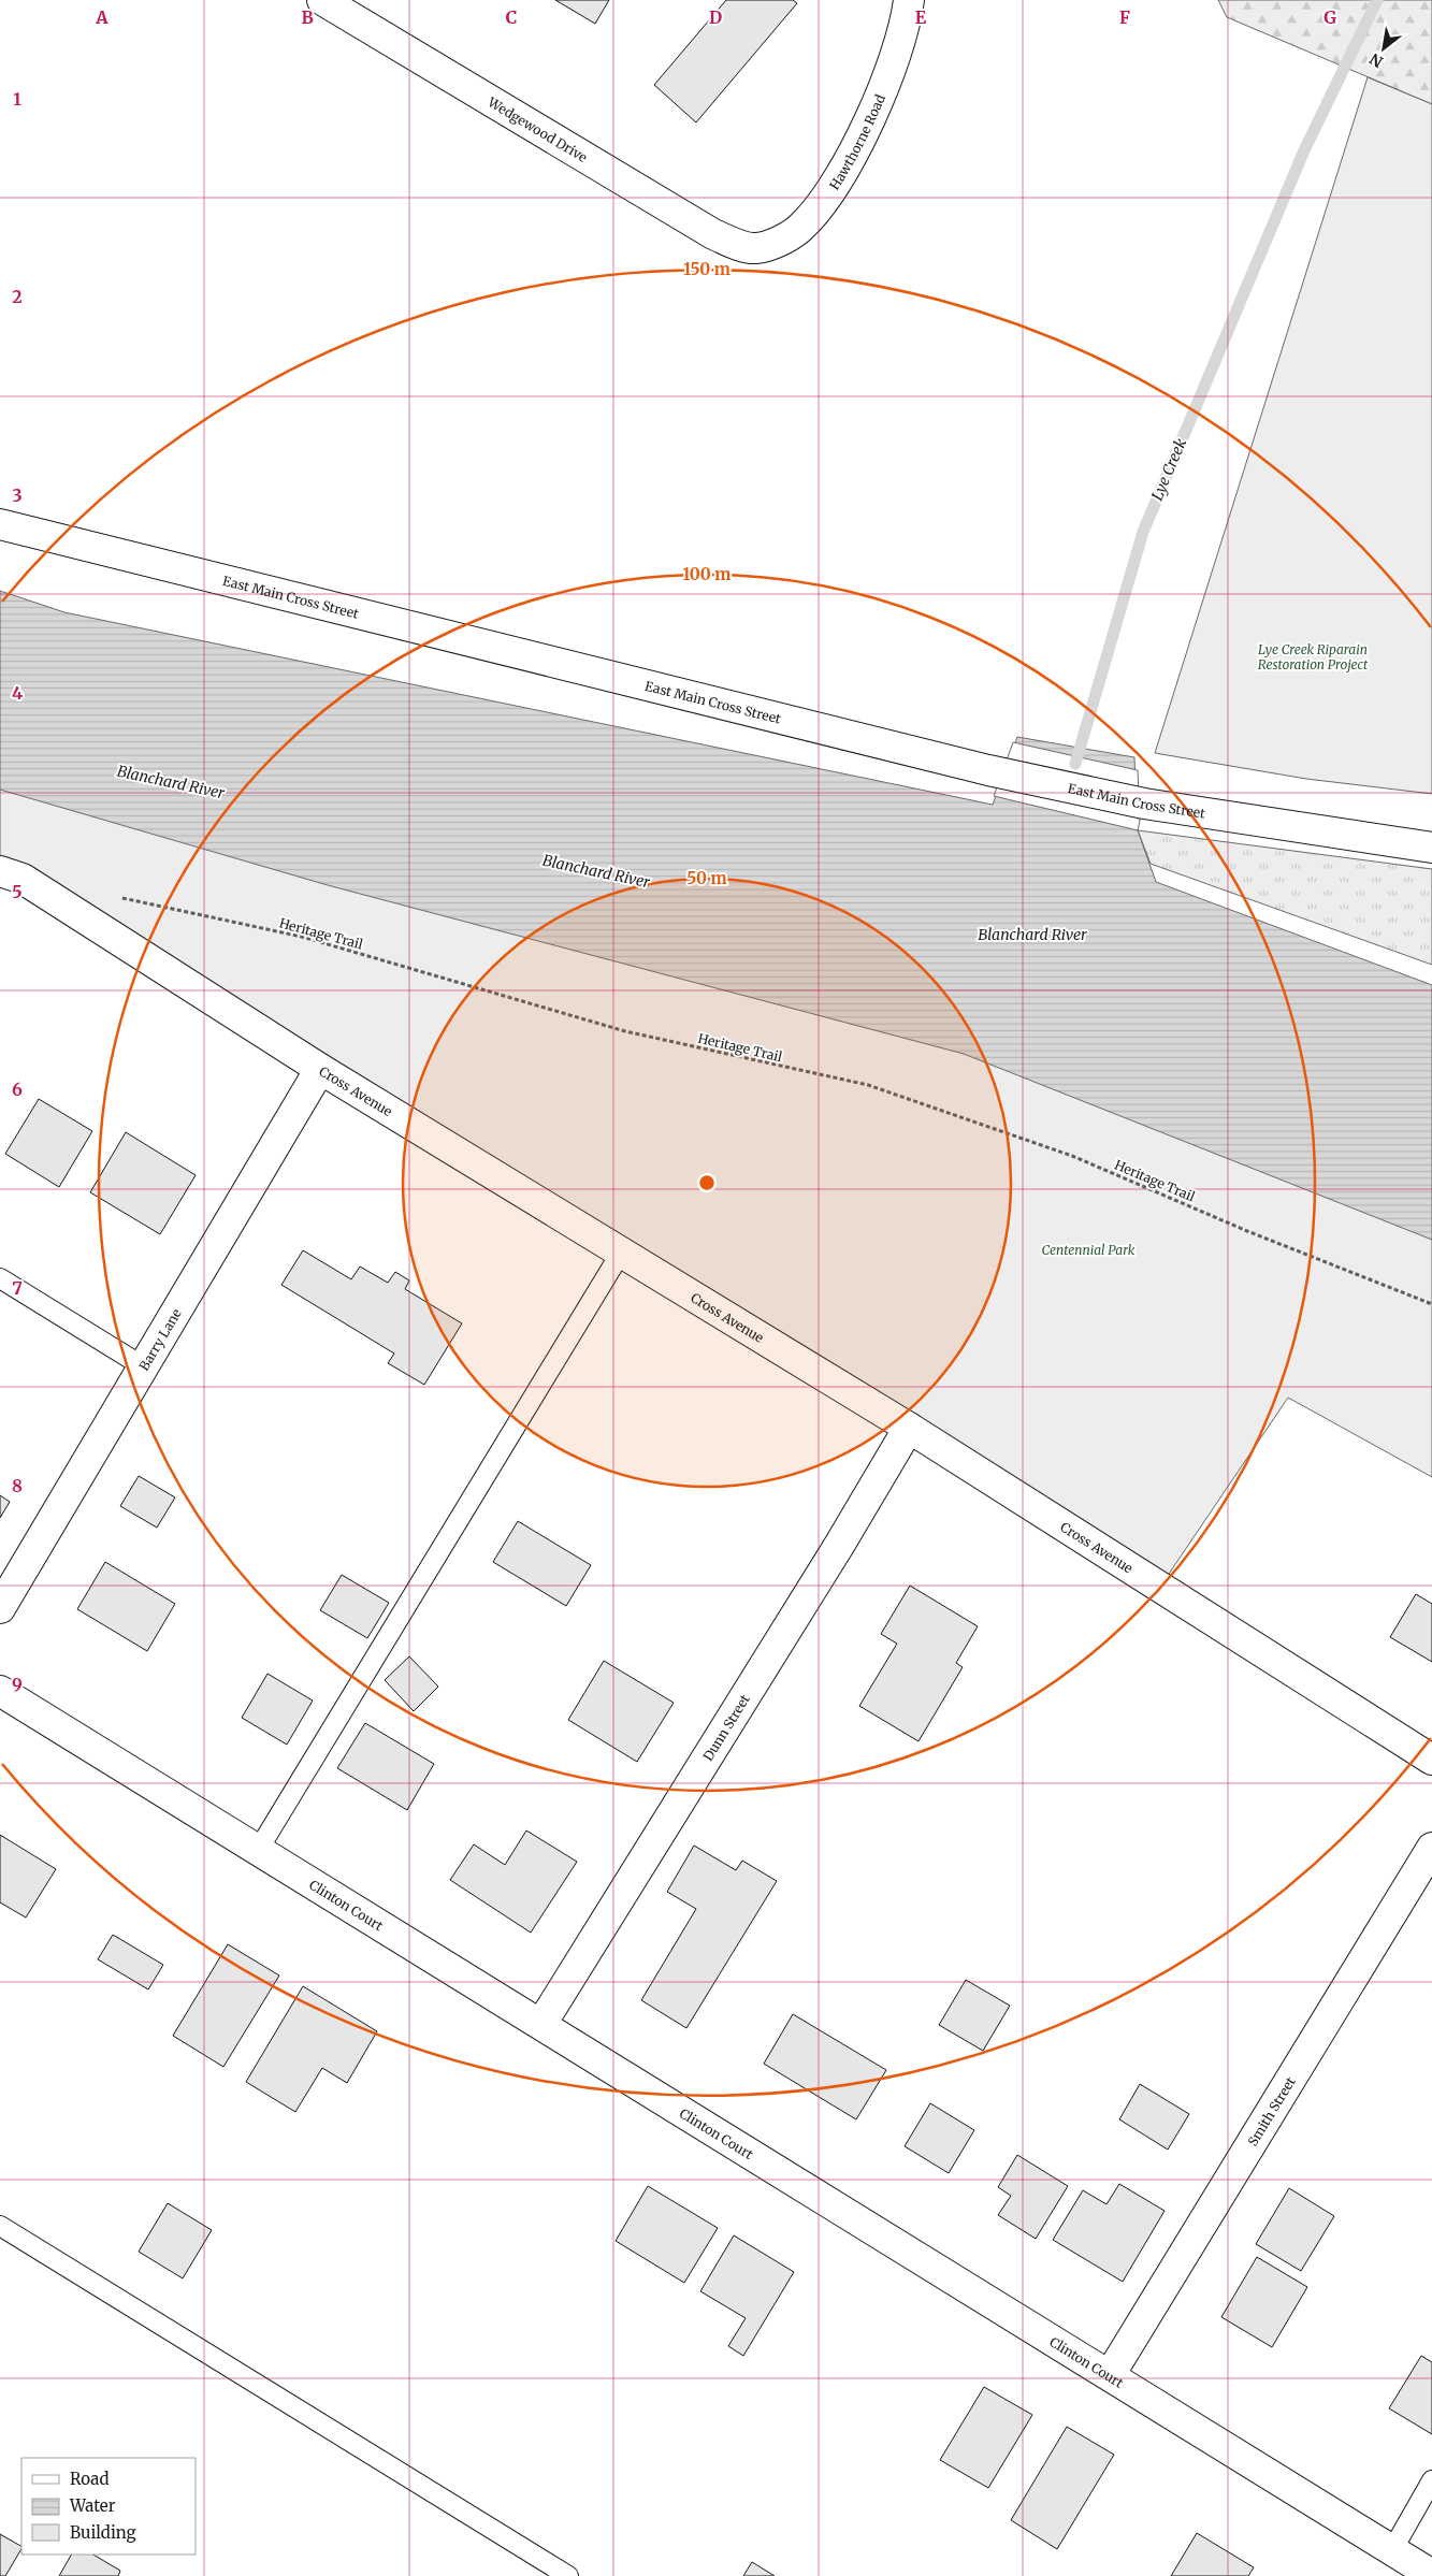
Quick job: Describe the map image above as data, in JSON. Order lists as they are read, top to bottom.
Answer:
{
  "streets": {
    "street": [
      "Wedgewood Drive",
      "Hawthorne Road",
      "East Main Cross Street",
      "Cross Avenue",
      "Barry Lane",
      "Dunn Street",
      "Clinton Court",
      "Smith Street"
    ],
    "path": ["Heritage Trail"]
  },
  "crossings": [
    ["Wedgewood Drive", "Hawthorne Road"],
    ["Cross Avenue", "Barry Lane"],
    ["Cross Avenue", "Dunn Street"],
    ["Dunn Street", "Clinton Court"],
    ["Clinton Court", "Smith Street"]
  ],
  "water": ["Lye Creek", "Blanchard River"],
  "parks": ["Lye Creek Riparain Restoration Project", "Centennial Park"],
  "legend": ["Road", "Water", "Building"],
  "north": "bottom left",
  "grid": {
    "columns": [
      "A",
      "B",
      "C",
      "D",
      "E",
      "F",
      "G"
    ],
    "rows": [
      "1",
      "2",
      "3",
      "4",
      "5",
      "6",
      "7",
      "8",
      "9"
    ]
  },
  "rings": ["150 m", "100 m", "50 m"]
}
